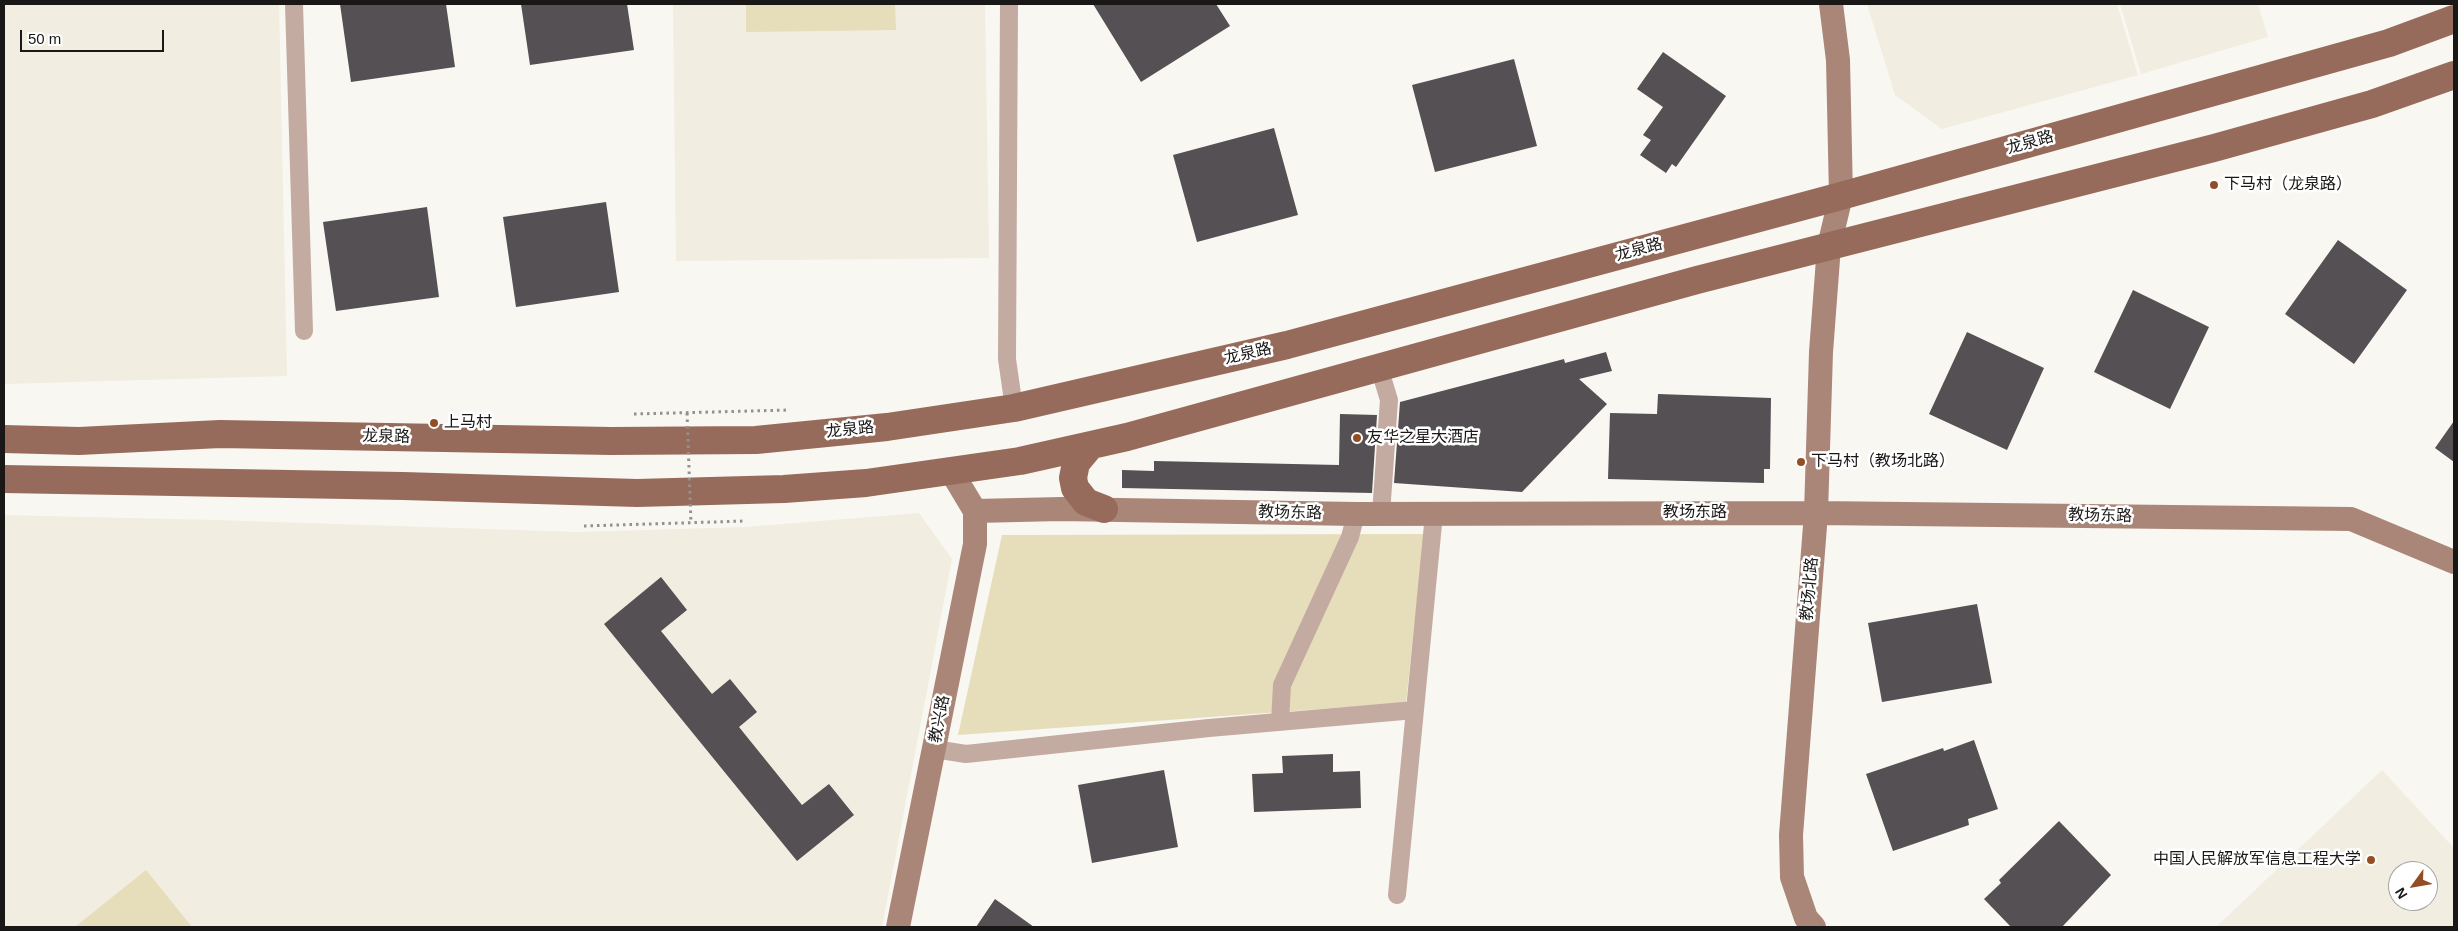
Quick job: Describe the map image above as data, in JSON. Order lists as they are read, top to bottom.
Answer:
{
  "streets": {
    "main road": ["龙泉路"],
    "street": ["教场东路", "教场北路", "教兴路"]
  },
  "crossings": [
    ["龙泉路", "教场北路"],
    ["教场东路", "教场北路"],
    ["教场东路", "教兴路"]
  ],
  "places": [
    "下马村（龙泉路）",
    "上马村",
    "友华之星大酒店",
    "下马村（教场北路）",
    "中国人民解放军信息工程大学"
  ],
  "scale_bar": "50 m",
  "north": "bottom left"
}
